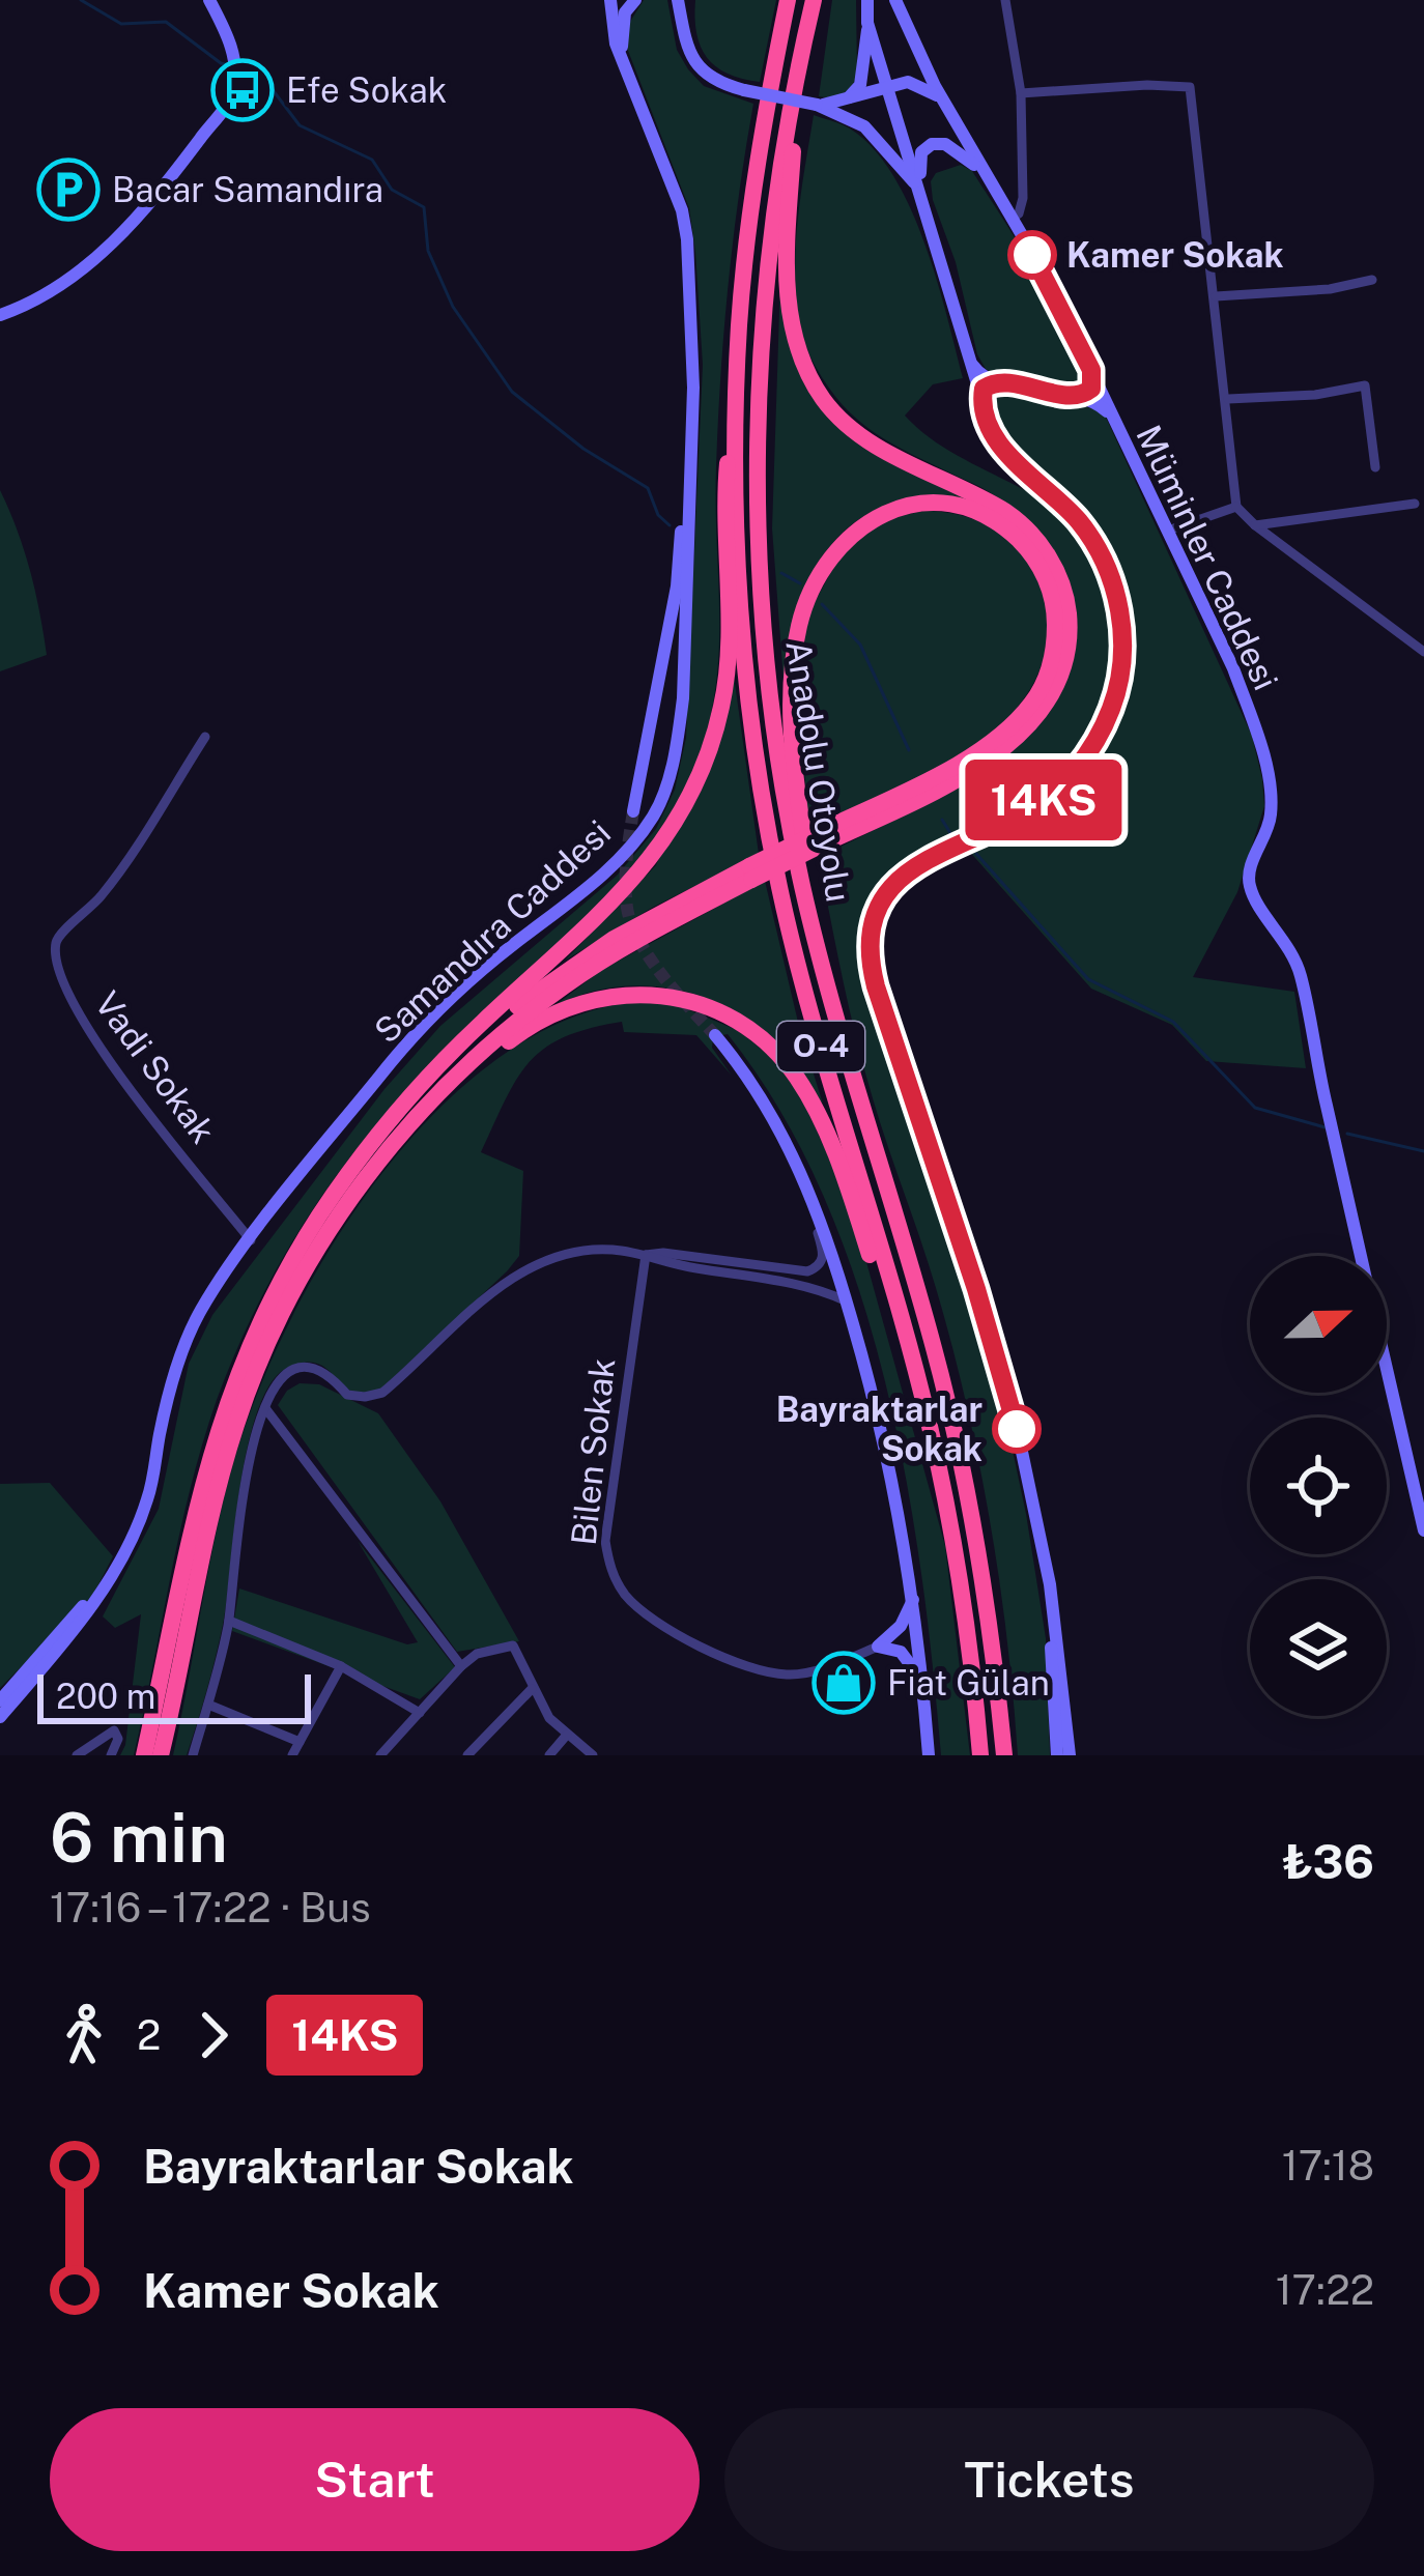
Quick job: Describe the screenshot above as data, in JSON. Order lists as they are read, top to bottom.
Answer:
{
  "streets": {
    "highway": ["Anadolu Otoyolu", "O-4"],
    "main road": ["Müminler Caddesi", "Samandıra Caddesi"],
    "street": ["Vadi Sokak", "Bilen Sokak"]
  },
  "crossings": [
    ["Samandıra Caddesi", "Vadi Sokak"]
  ],
  "places": {
    "bus stop": ["Efe Sokak"],
    "parking": ["Bacar Samandıra"],
    "other": ["Kamer Sokak", "Bayraktarlar Sokak"],
    "shop": ["Fiat Gülan"]
  },
  "lines": ["bus line 14KS"],
  "scale_bar": "200 m",
  "north": "right",
  "page": {
    "on_map": "14KS",
    "scale": "200 m",
    "heading": ["6 min", "17:16 – 17:22 · Bus", "₺36"],
    "legs": ["2", "14KS"],
    "list": [
      {
        "name": "Bayraktarlar Sokak",
        "value": "17:18"
      },
      {
        "name": "Kamer Sokak",
        "value": "17:22"
      }
    ],
    "buttons": ["Start", "Tickets"]
  }
}
